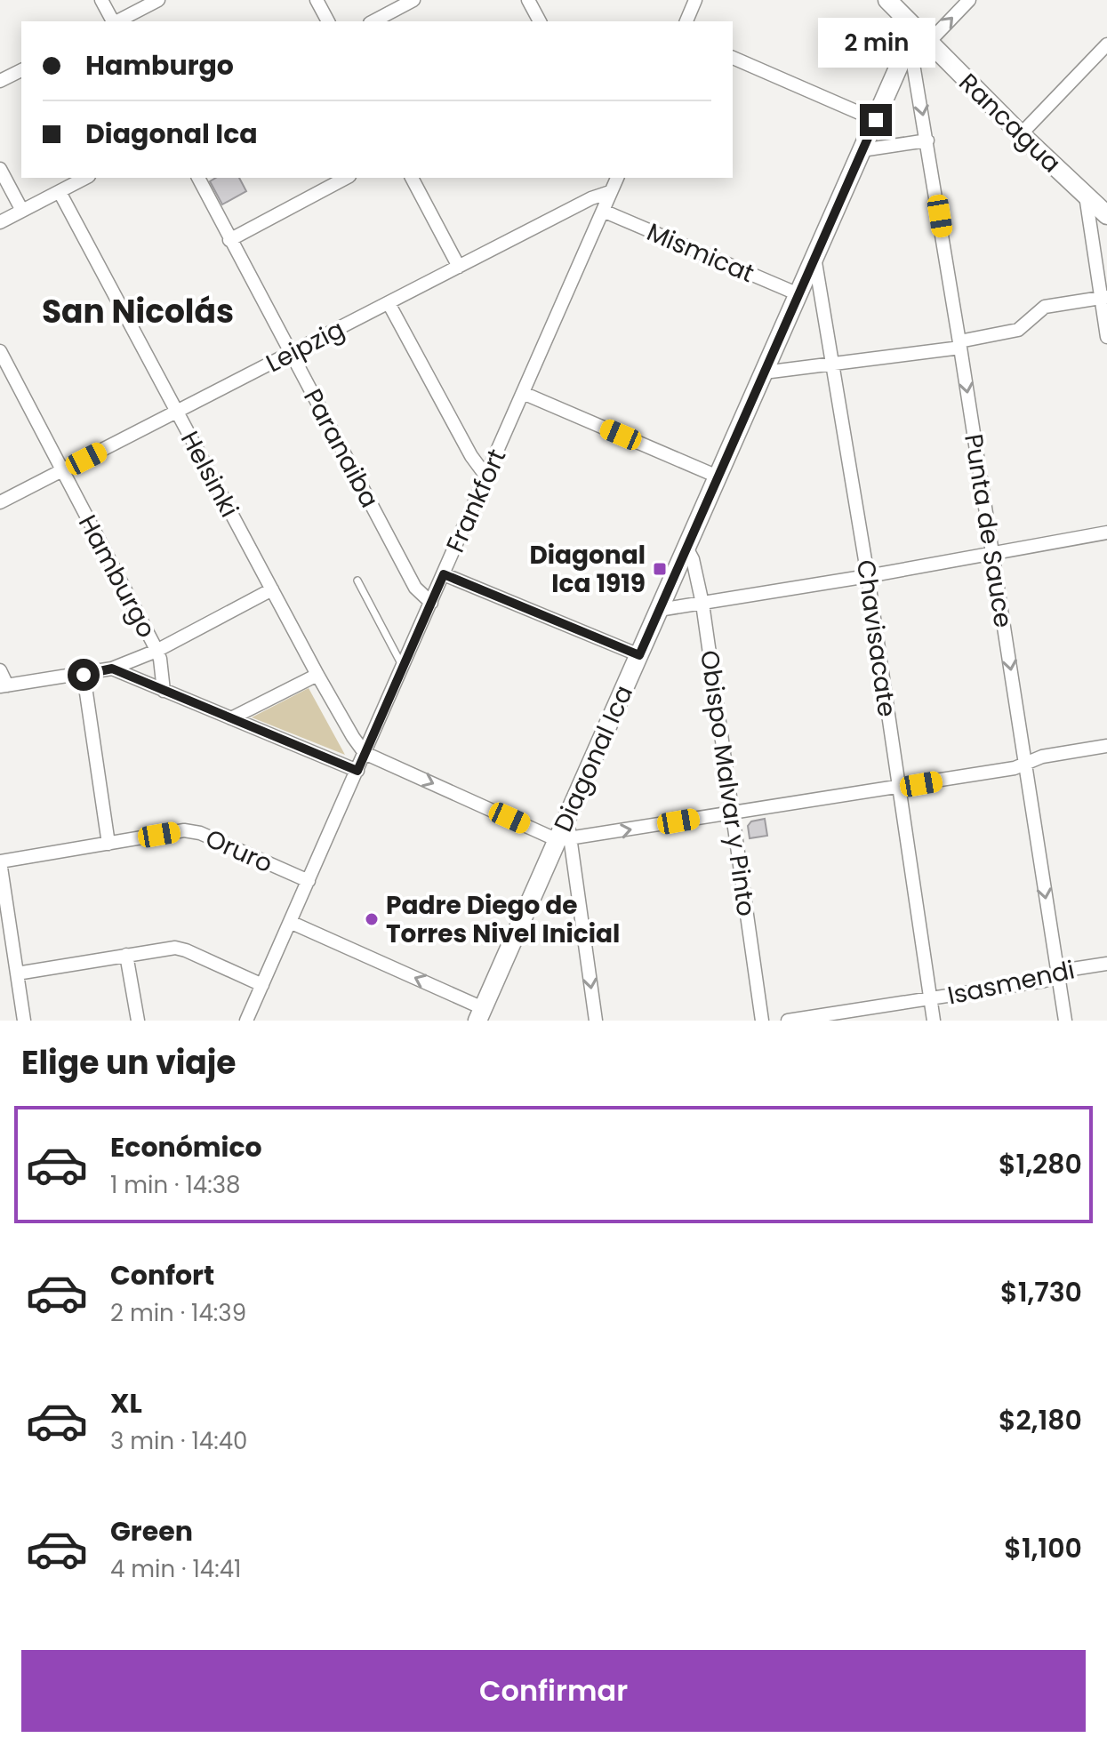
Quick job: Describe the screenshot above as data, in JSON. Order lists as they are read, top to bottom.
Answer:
{
  "streets": {
    "main road": ["Rancagua", "Diagonal Ica"],
    "street": [
      "Mismicat",
      "Leipzig",
      "Paranaiba",
      "Helsinki",
      "Frankfort",
      "Punta de Sauce",
      "Hamburgo",
      "Chavisacate",
      "Obispo Malvar y Pinto",
      "Oruro",
      "Isasmendi"
    ]
  },
  "crossings": [
    ["Rancagua", "Punta de Sauce"],
    ["Rancagua", "Diagonal Ica"],
    ["Mismicat", "Frankfort"],
    ["Mismicat", "Diagonal Ica"],
    ["Leipzig", "Paranaiba"],
    ["Leipzig", "Helsinki"],
    ["Leipzig", "Frankfort"],
    ["Leipzig", "Hamburgo"],
    ["Paranaiba", "Frankfort"],
    ["Helsinki", "Frankfort"],
    ["Frankfort", "Hamburgo"],
    ["Frankfort", "Oruro"],
    ["Punta de Sauce", "Diagonal Ica"],
    ["Punta de Sauce", "Isasmendi"],
    ["Chavisacate", "Diagonal Ica"],
    ["Chavisacate", "Isasmendi"],
    ["Diagonal Ica", "Obispo Malvar y Pinto"]
  ],
  "one_way": ["Punta de Sauce"],
  "districts": ["San Nicolás"],
  "places": {
    "transit": ["Diagonal Ica 1919"],
    "other": ["Padre Diego de Torres Nivel Inicial"]
  },
  "page": {
    "bubble": "2 min",
    "banner": ["Hamburgo", "Diagonal Ica"],
    "heading": "Elige un viaje",
    "list": [
      {
        "name": "Económico",
        "note": "1 min · 14:38",
        "value": "$1,280"
      },
      {
        "name": "Confort",
        "note": "2 min · 14:39",
        "value": "$1,730"
      },
      {
        "name": "XL",
        "note": "3 min · 14:40",
        "value": "$2,180"
      },
      {
        "name": "Green",
        "note": "4 min · 14:41",
        "value": "$1,100"
      }
    ],
    "buttons": "Confirmar"
  }
}
